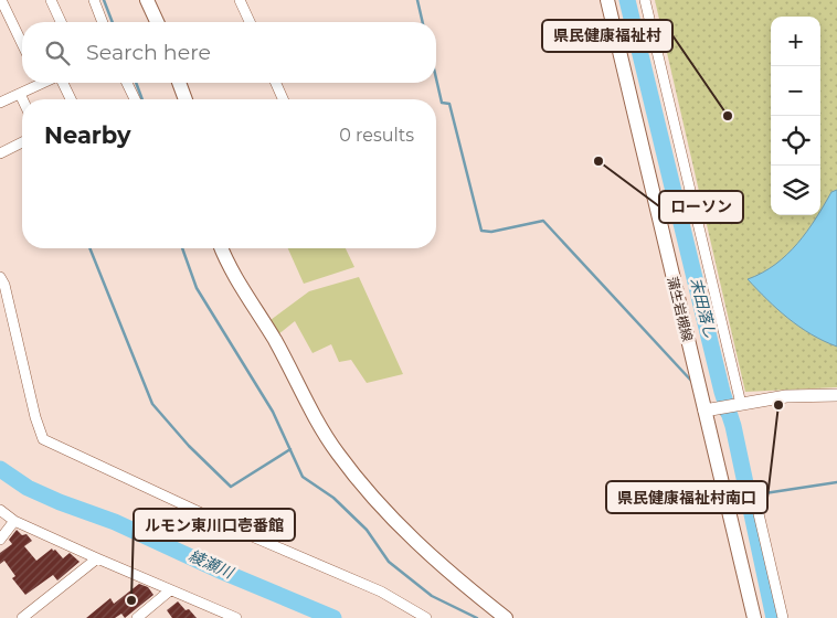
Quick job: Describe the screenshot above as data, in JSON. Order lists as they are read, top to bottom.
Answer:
{
  "streets": {
    "main road": ["蒲生岩槻線"]
  },
  "water": ["末田落し", "綾瀬川"],
  "places": [
    "県民健康福祉村",
    "ローソン",
    "県民健康福祉村南口",
    "ルモン東川口壱番館"
  ],
  "page": {
    "map_buttons": ["+", "−"],
    "search": "Search here",
    "heading": ["Nearby", "0 results"]
  }
}
